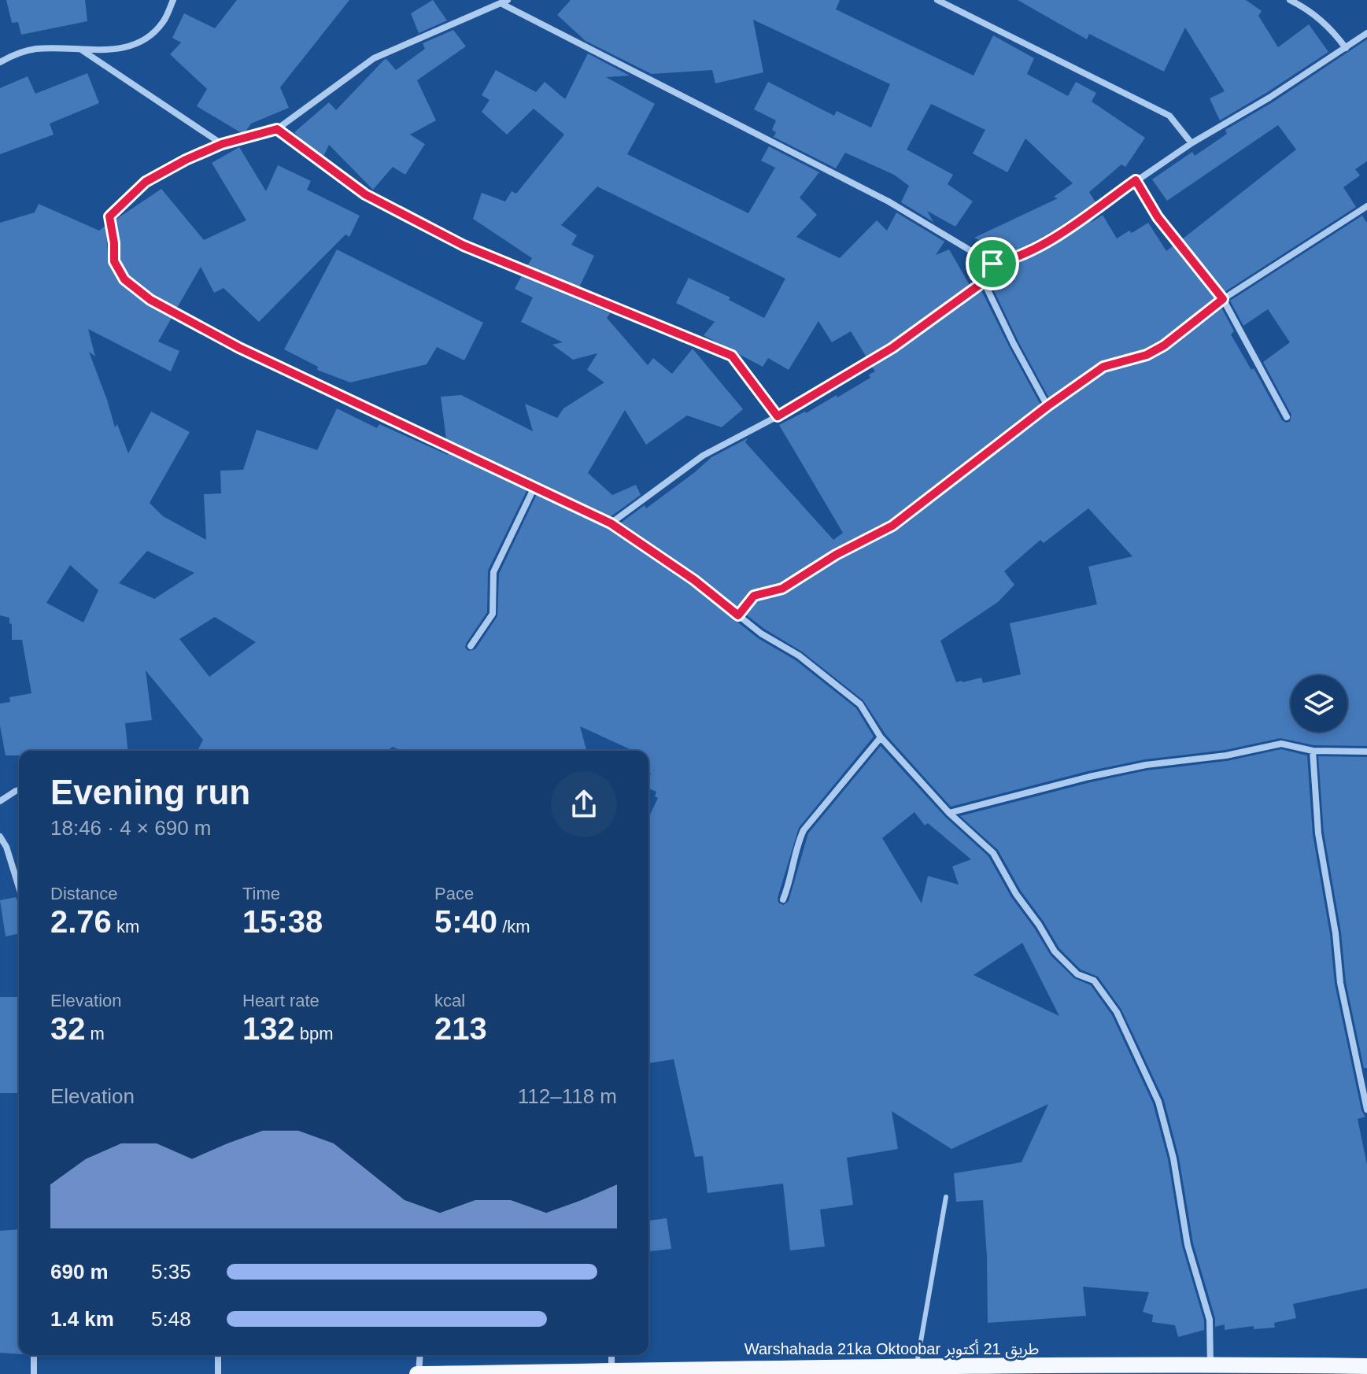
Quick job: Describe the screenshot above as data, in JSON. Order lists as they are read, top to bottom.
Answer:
{
  "streets": {
    "main road": ["Warshahada 21ka Oktoobar طريق 21 أكتوبر"]
  },
  "page": {
    "heading": ["Evening run", "18:46 · 4 × 690 m"],
    "stats": [
      ["Distance", "2.76 km"],
      ["Time", "15:38"],
      ["Pace", "5:40 /km"],
      ["Elevation", "32 m"],
      ["Heart rate", "132 bpm"],
      ["kcal", "213"]
    ],
    "chart": ["Elevation", "112–118 m"],
    "list": [
      {
        "name": "690 m",
        "note": "5:35"
      },
      {
        "name": "1.4 km",
        "note": "5:48"
      }
    ]
  }
}
